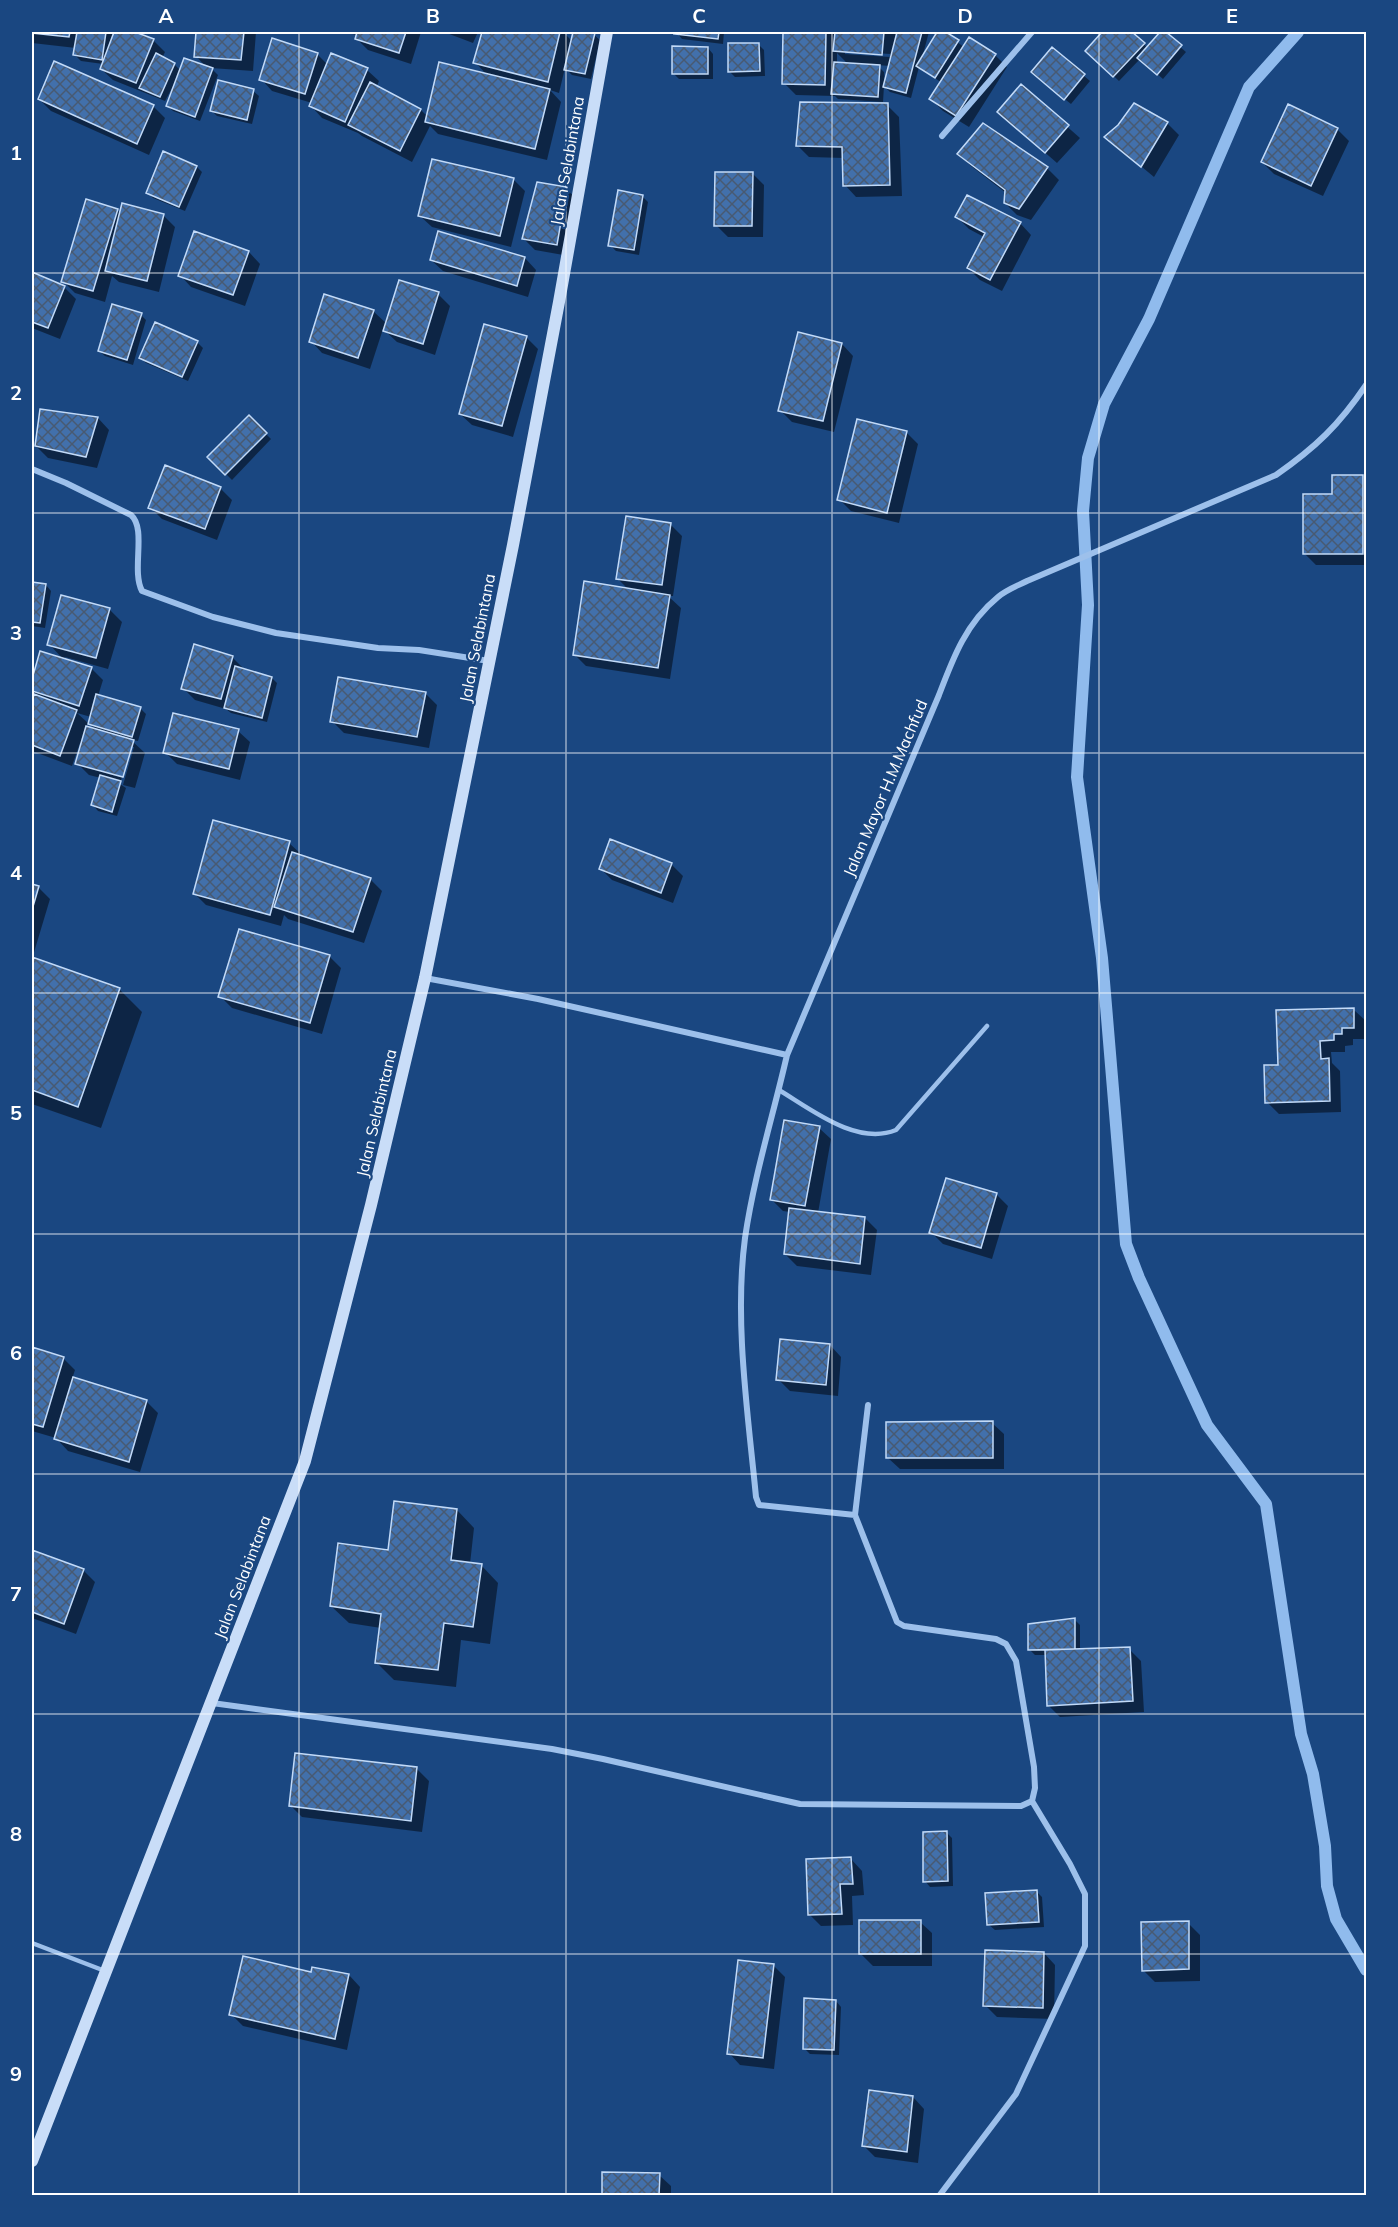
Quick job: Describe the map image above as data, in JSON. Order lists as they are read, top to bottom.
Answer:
{
  "streets": {
    "street": ["Jalan Selabintana", "Jalan Mayor H.M.Machfud"]
  },
  "grid": {
    "columns": [
      "A",
      "B",
      "C",
      "D",
      "E"
    ],
    "rows": [
      "1",
      "2",
      "3",
      "4",
      "5",
      "6",
      "7",
      "8",
      "9"
    ]
  }
}
